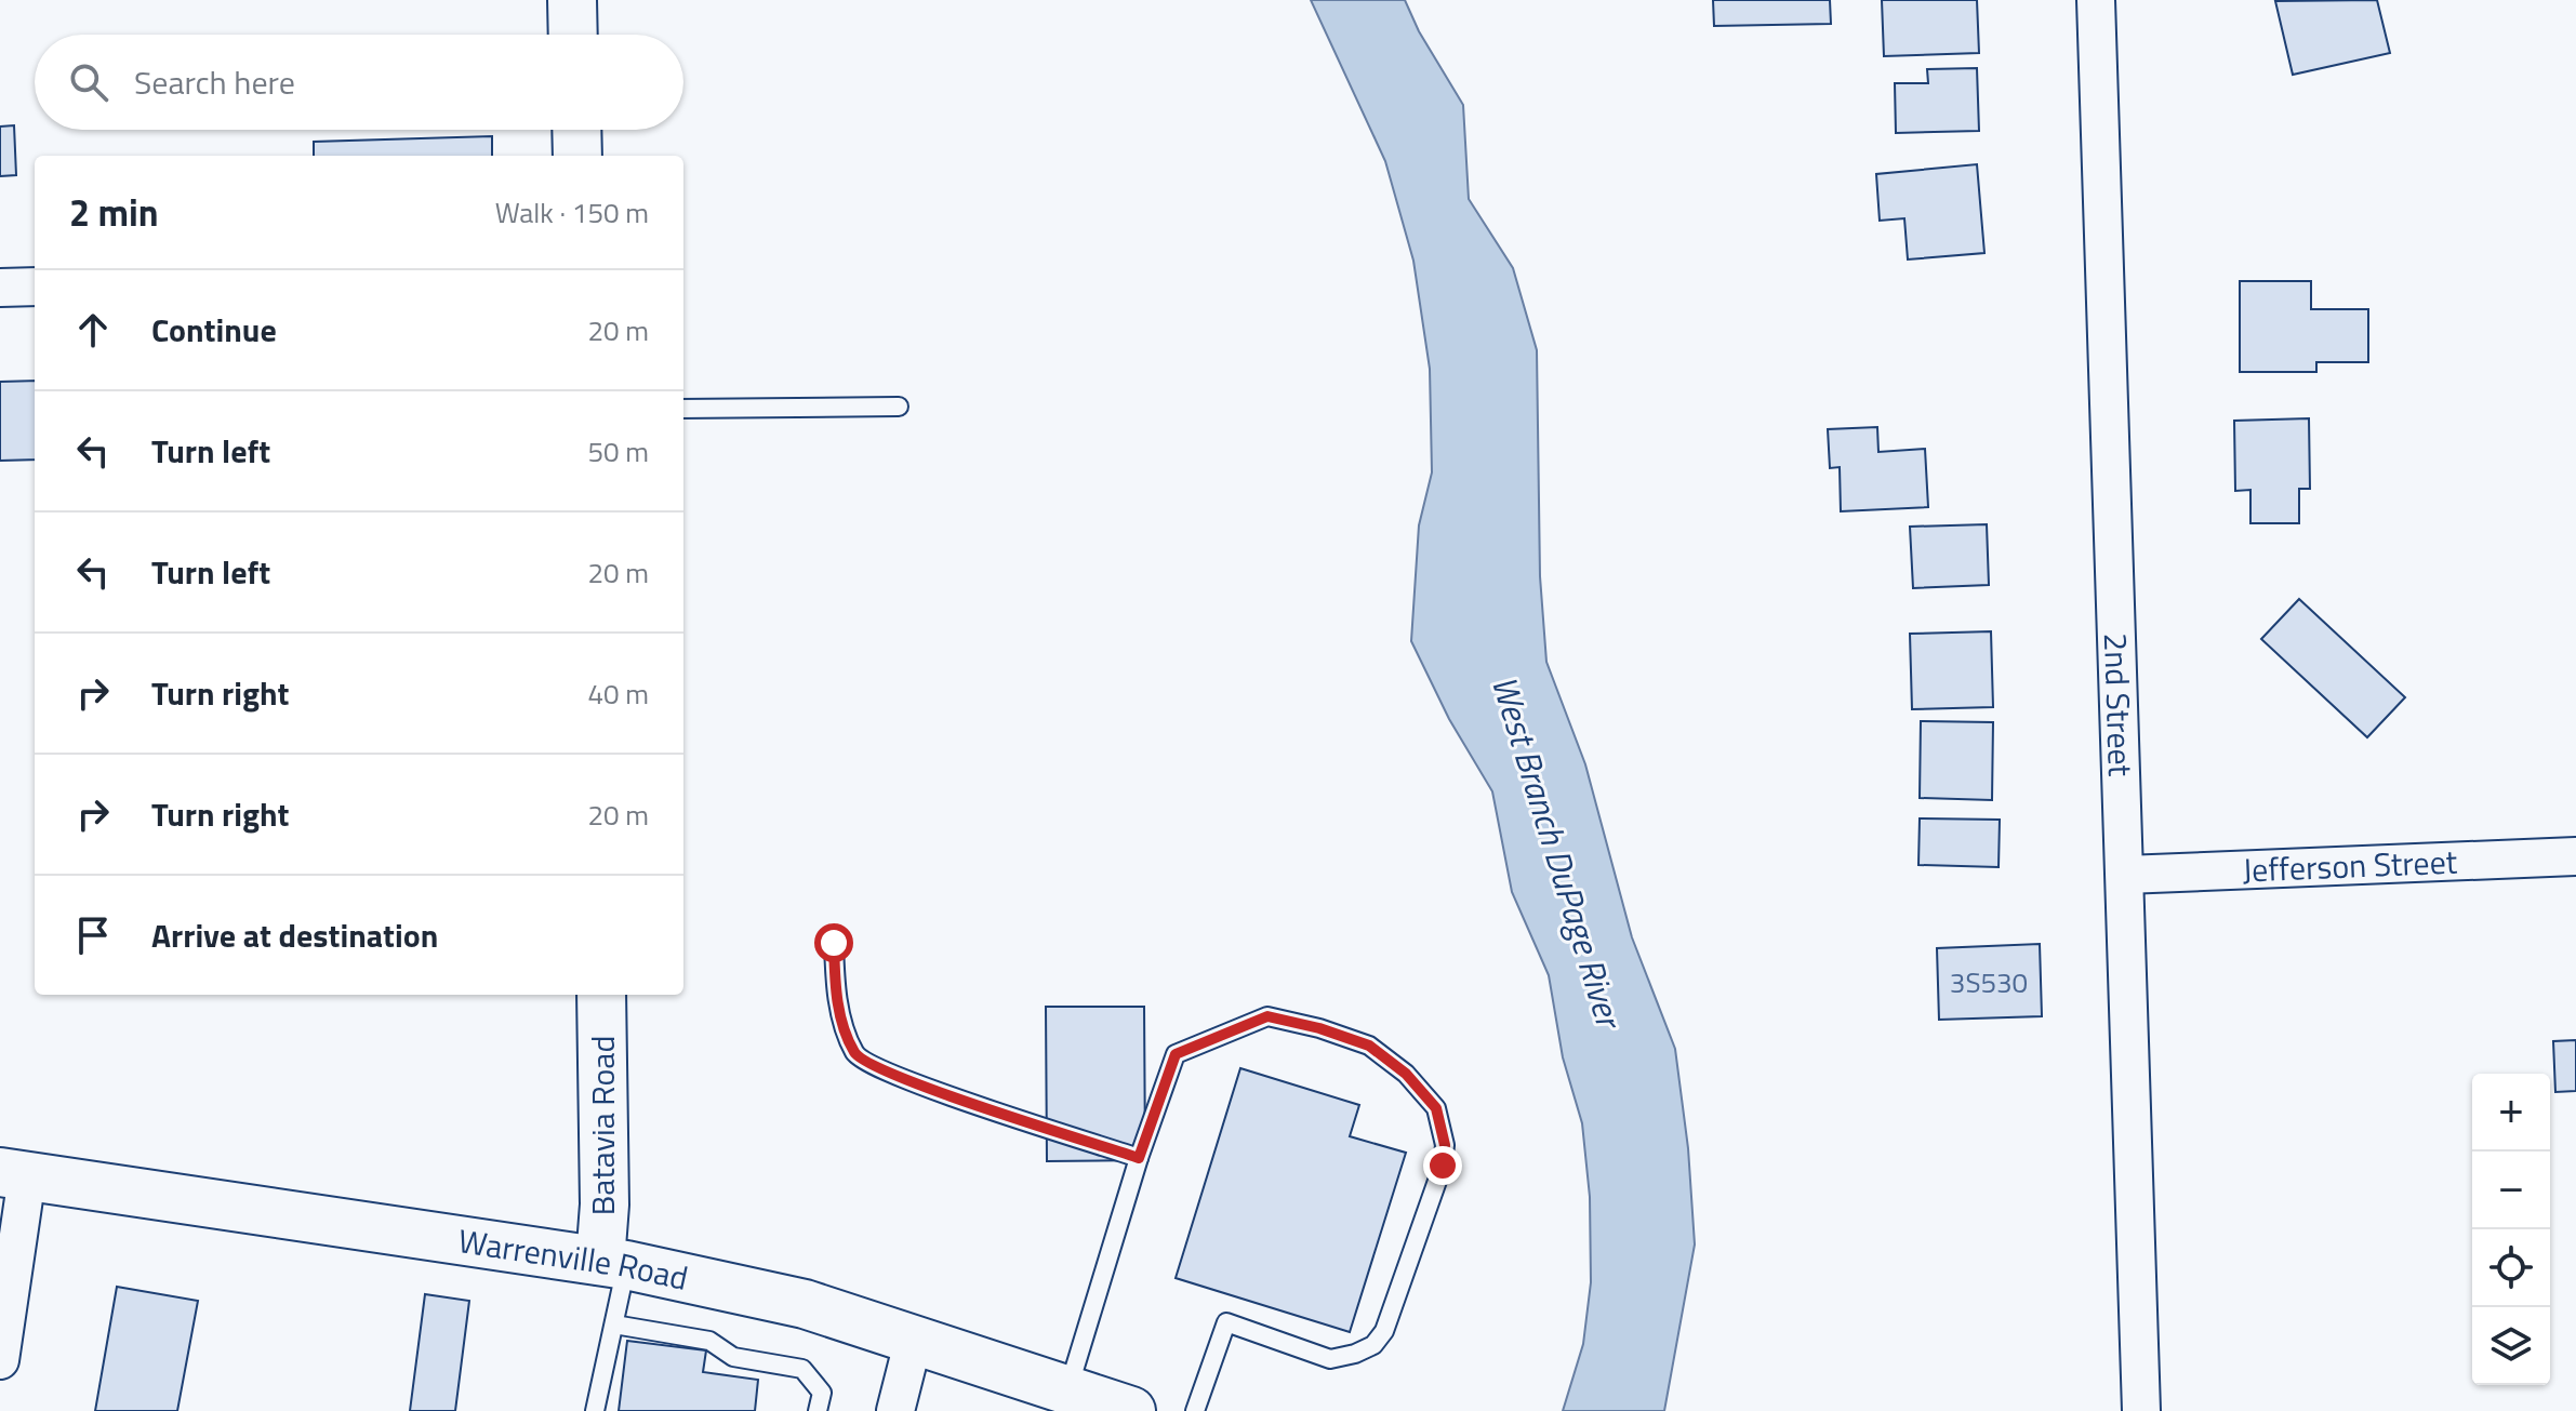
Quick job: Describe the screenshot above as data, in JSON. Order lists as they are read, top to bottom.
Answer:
{
  "streets": {
    "main road": ["Batavia Road", "Warrenville Road"],
    "street": ["2nd Street", "Jefferson Street"]
  },
  "crossings": [
    ["2nd Street", "Jefferson Street"],
    ["Batavia Road", "Warrenville Road"]
  ],
  "water": ["West Branch DuPage River"],
  "house_numbers": ["3S530"],
  "page": {
    "search": "Search here",
    "heading": ["2 min", "Walk · 150 m"],
    "list": [
      ["Continue", "20 m"],
      ["Turn left", "50 m"],
      ["Turn left", "20 m"],
      ["Turn right", "40 m"],
      ["Turn right", "20 m"],
      "Arrive at destination"
    ],
    "map_buttons": ["+", "−"]
  }
}
